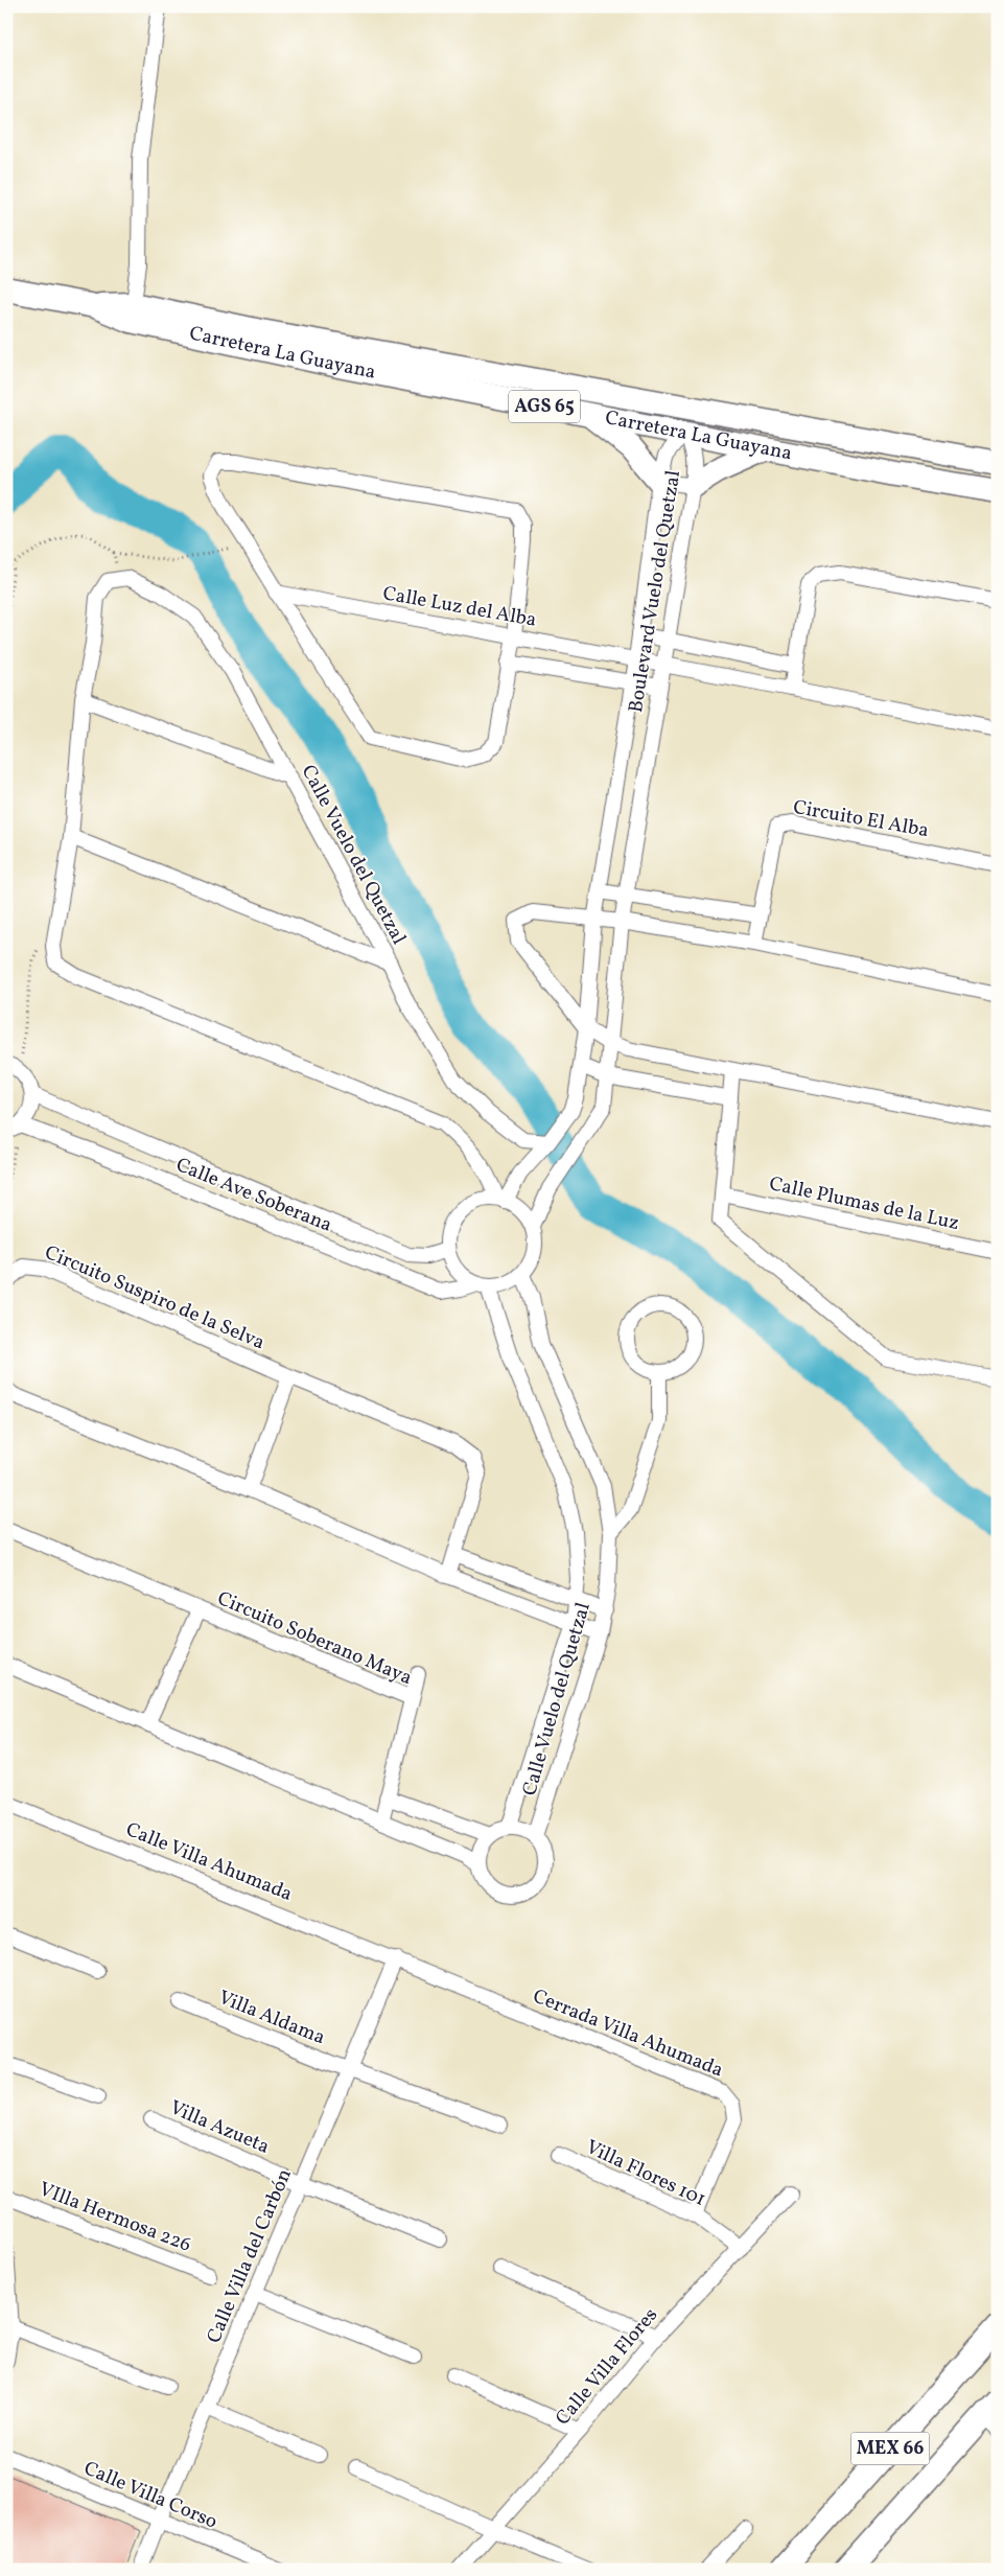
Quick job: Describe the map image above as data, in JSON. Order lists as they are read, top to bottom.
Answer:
{
  "streets": {
    "main road": ["Carretera La Guayana", "AGS 65", "MEX 66"],
    "street": [
      "Boulevard Vuelo del Quetzal",
      "Calle Luz del Alba",
      "Circuito El Alba",
      "Calle Vuelo del Quetzal",
      "Calle Ave Soberana",
      "Calle Plumas de la Luz",
      "Circuito Suspiro de la Selva",
      "Circuito Soberano Maya",
      "Calle Villa Ahumada",
      "Villa Aldama",
      "Cerrada Villa Ahumada",
      "Villa Azueta",
      "Villa Flores 101",
      "VIlla Hermosa 226",
      "Calle Villa del Carbón",
      "Calle Villa Flores",
      "Calle Villa Corso"
    ]
  },
  "crossings": [
    ["Carretera La Guayana", "Boulevard Vuelo del Quetzal"],
    ["Boulevard Vuelo del Quetzal", "Calle Luz del Alba"],
    ["Boulevard Vuelo del Quetzal", "Calle Vuelo del Quetzal"],
    ["Boulevard Vuelo del Quetzal", "Calle Ave Soberana"],
    ["Calle Vuelo del Quetzal", "Calle Ave Soberana"],
    ["Calle Villa Ahumada", "Cerrada Villa Ahumada"],
    ["Calle Villa Ahumada", "Calle Villa del Carbón"],
    ["Villa Aldama", "Calle Villa del Carbón"],
    ["Cerrada Villa Ahumada", "Villa Flores 101"],
    ["Cerrada Villa Ahumada", "Calle Villa del Carbón"],
    ["Villa Azueta", "Calle Villa del Carbón"],
    ["Villa Flores 101", "Calle Villa Flores"],
    ["Calle Villa del Carbón", "Calle Villa Corso"]
  ]
}
